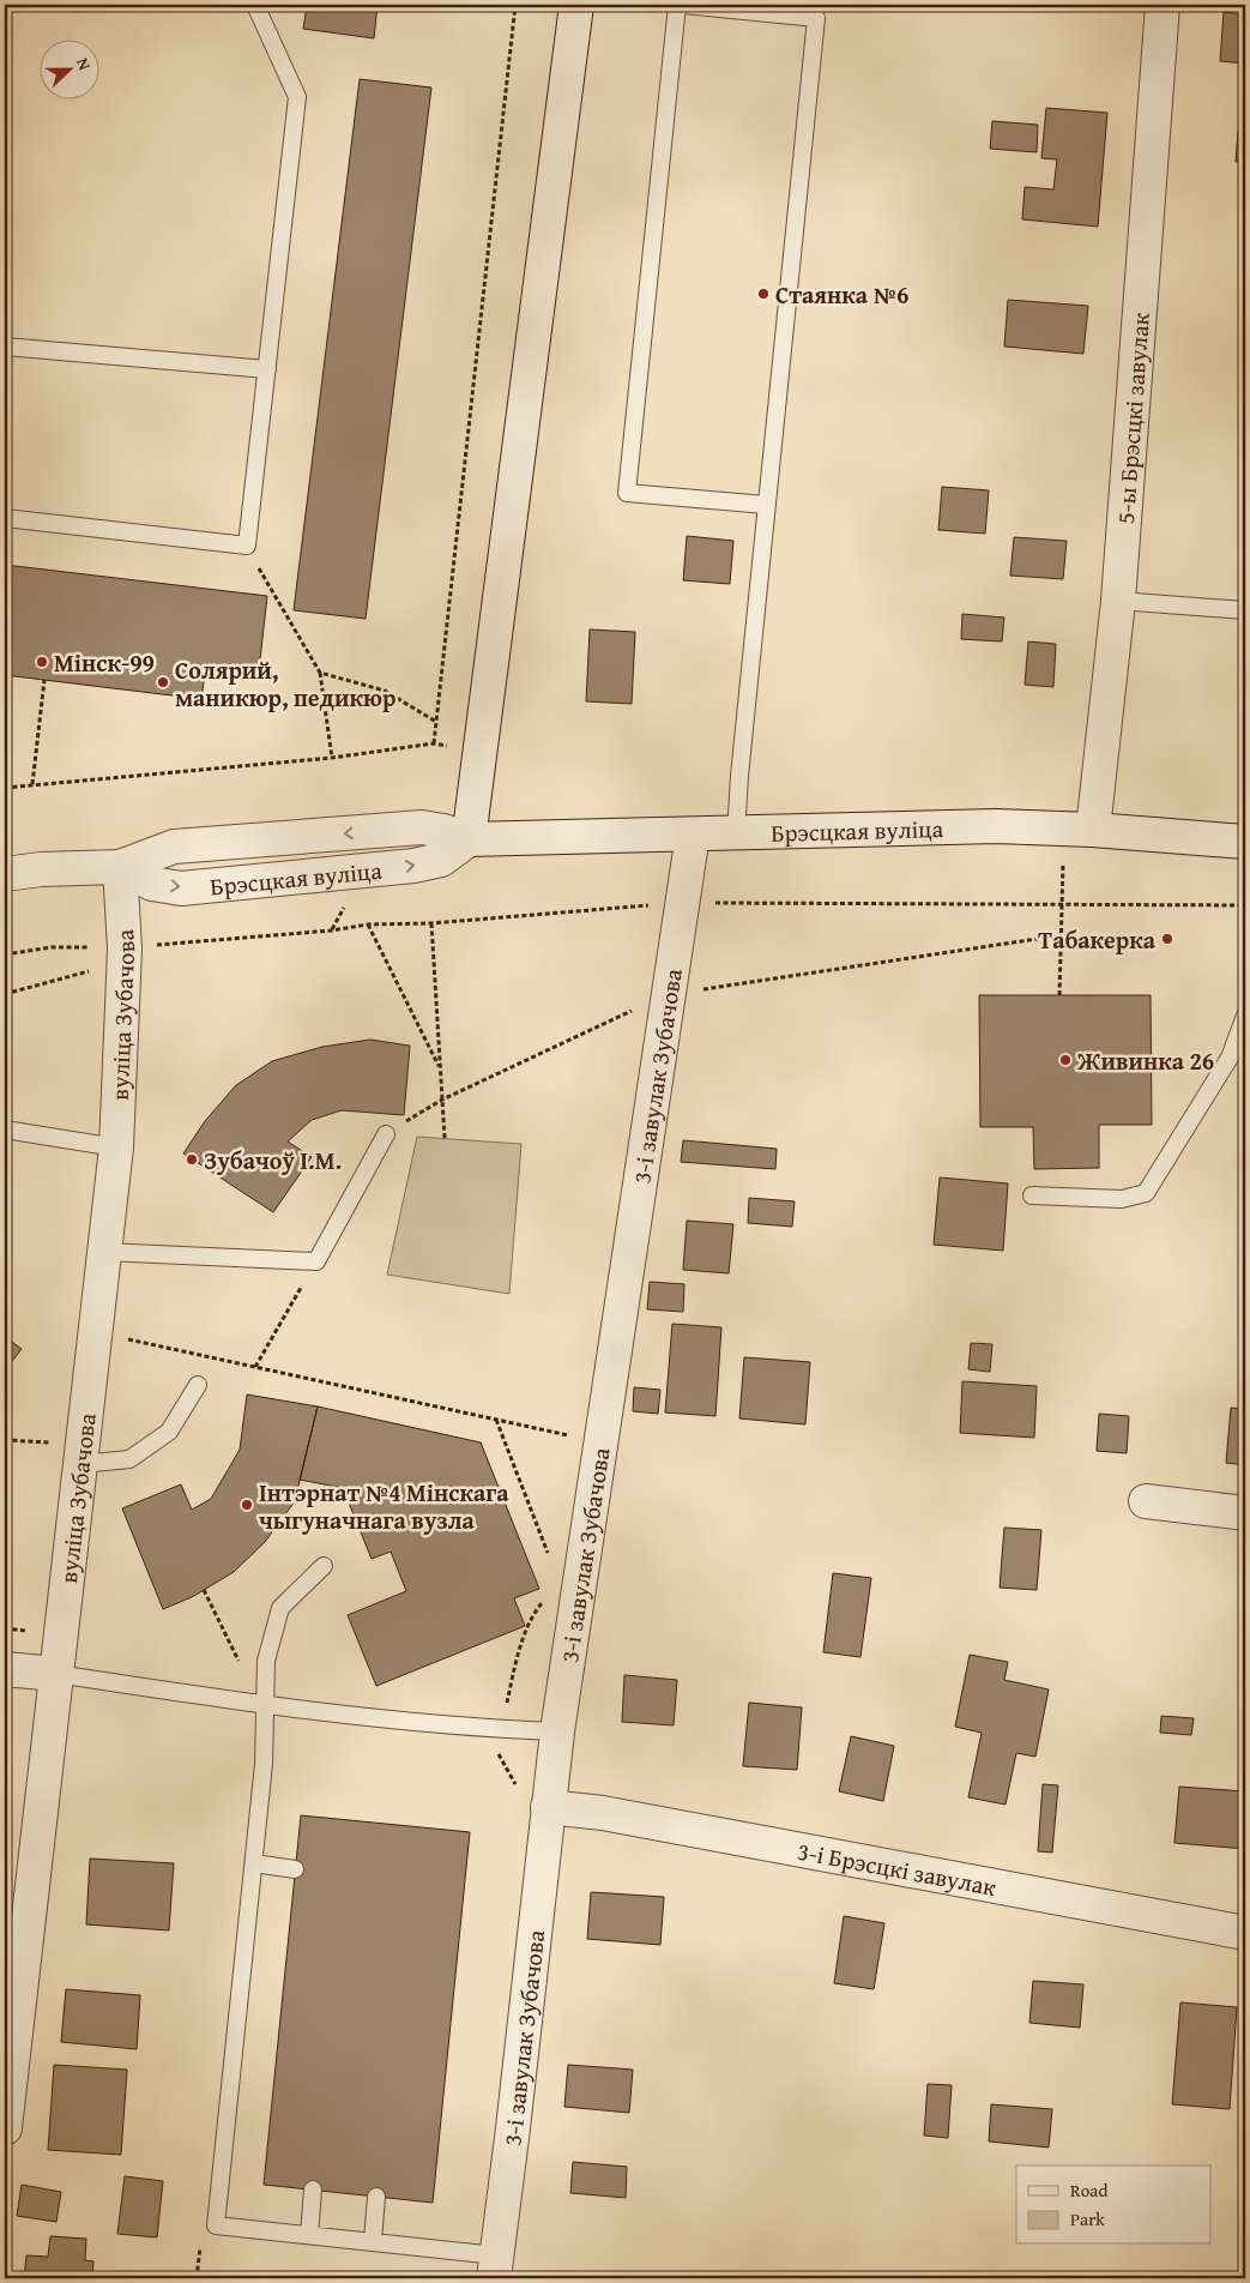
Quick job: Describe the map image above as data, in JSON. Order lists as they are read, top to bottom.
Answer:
{
  "streets": {
    "street": [
      "5-ы Брэсцкі завулак",
      "Брэсцкая вуліца",
      "вуліца Зубачова",
      "3-і завулак Зубачова",
      "3-і Брэсцкі завулак"
    ]
  },
  "crossings": [
    ["5-ы Брэсцкі завулак", "Брэсцкая вуліца"],
    ["Брэсцкая вуліца", "вуліца Зубачова"],
    ["Брэсцкая вуліца", "3-і завулак Зубачова"],
    ["3-і завулак Зубачова", "3-і Брэсцкі завулак"]
  ],
  "places": [
    "Стаянка №6",
    "Мінск-99",
    "Солярий, маникюр, педикюр",
    "Табакерка",
    "Живинка 26",
    "Зубачоў І.М.",
    "Інтэрнат №4 Мінскага чыгуначнага вузла"
  ],
  "legend": ["Road", "Park"],
  "north": "right"
}
